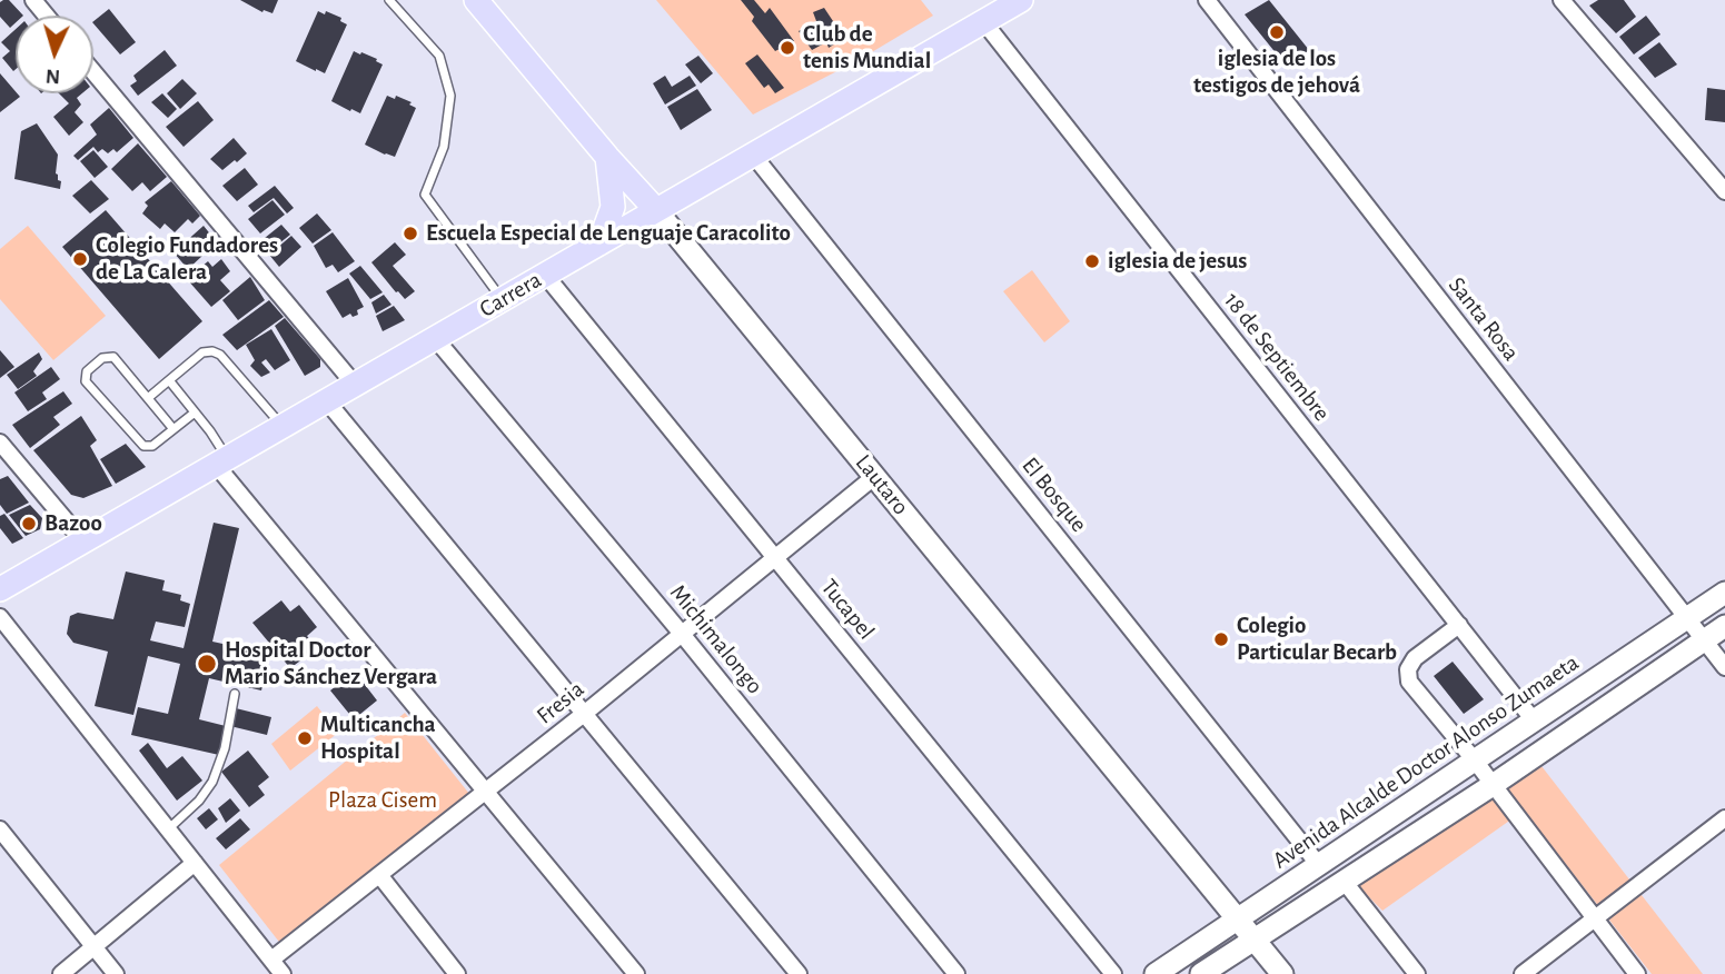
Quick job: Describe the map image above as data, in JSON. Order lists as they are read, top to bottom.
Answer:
{
  "streets": {
    "main road": ["Carrera", "Lautaro"],
    "street": [
      "Santa Rosa",
      "18 de Septiembre",
      "El Bosque",
      "Tucapel",
      "Michimalongo",
      "Fresia",
      "Avenida Alcalde Doctor Alonso Zumaeta"
    ]
  },
  "crossings": [
    ["Carrera", "18 de Septiembre"],
    ["Carrera", "Lautaro"],
    ["Carrera", "El Bosque"],
    ["Carrera", "Tucapel"],
    ["Carrera", "Michimalongo"],
    ["Santa Rosa", "Avenida Alcalde Doctor Alonso Zumaeta"],
    ["18 de Septiembre", "Avenida Alcalde Doctor Alonso Zumaeta"],
    ["Lautaro", "Fresia"],
    ["Lautaro", "Avenida Alcalde Doctor Alonso Zumaeta"],
    ["El Bosque", "Avenida Alcalde Doctor Alonso Zumaeta"],
    ["Tucapel", "Fresia"],
    ["Michimalongo", "Fresia"]
  ],
  "parks": ["Plaza Cisem"],
  "places": [
    "iglesia de los testigos de jehová",
    "Club de tenis Mundial",
    "Escuela Especial de Lenguaje Caracolito",
    "Colegio Fundadores de La Calera",
    "iglesia de jesus",
    "Bazoo",
    "Colegio Particular Becarb",
    "Hospital Doctor Mario Sánchez Vergara",
    "Multicancha Hospital"
  ],
  "north": "bottom"
}
